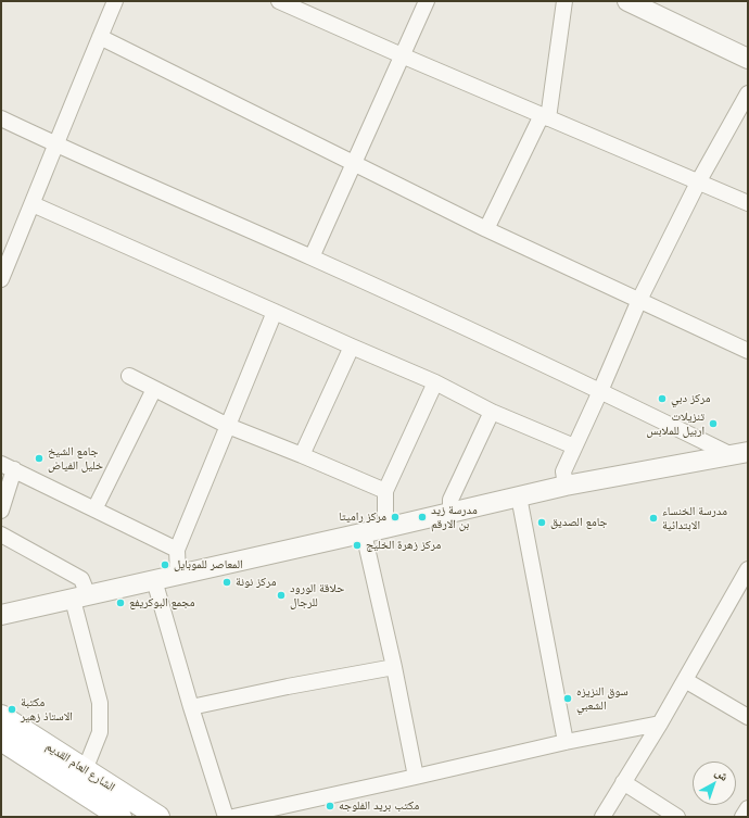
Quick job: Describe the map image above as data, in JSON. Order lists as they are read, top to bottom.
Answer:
{
  "streets": {
    "main road": ["الشارع العام القديم"]
  },
  "places": [
    "مركز دبي",
    "تنزيلات اربيل للملابس",
    "جامع الشيخ خليل الفياض",
    "مركز راميتا",
    "مدرسة زيد بن الارقم",
    "مدرسة الخنساء الابتدائية",
    "جامع الصديق",
    "مركز زهرة الخليج",
    "المعاصر للموبايل",
    "مركز نونة",
    "حلاقة الورود للرجال",
    "مجمع البوكريفع",
    "سوق النزيزه الشعبي",
    "مكتبة الاستاذ زهير",
    "مكتب بريد الفلوجه"
  ],
  "north": "top right"
}
